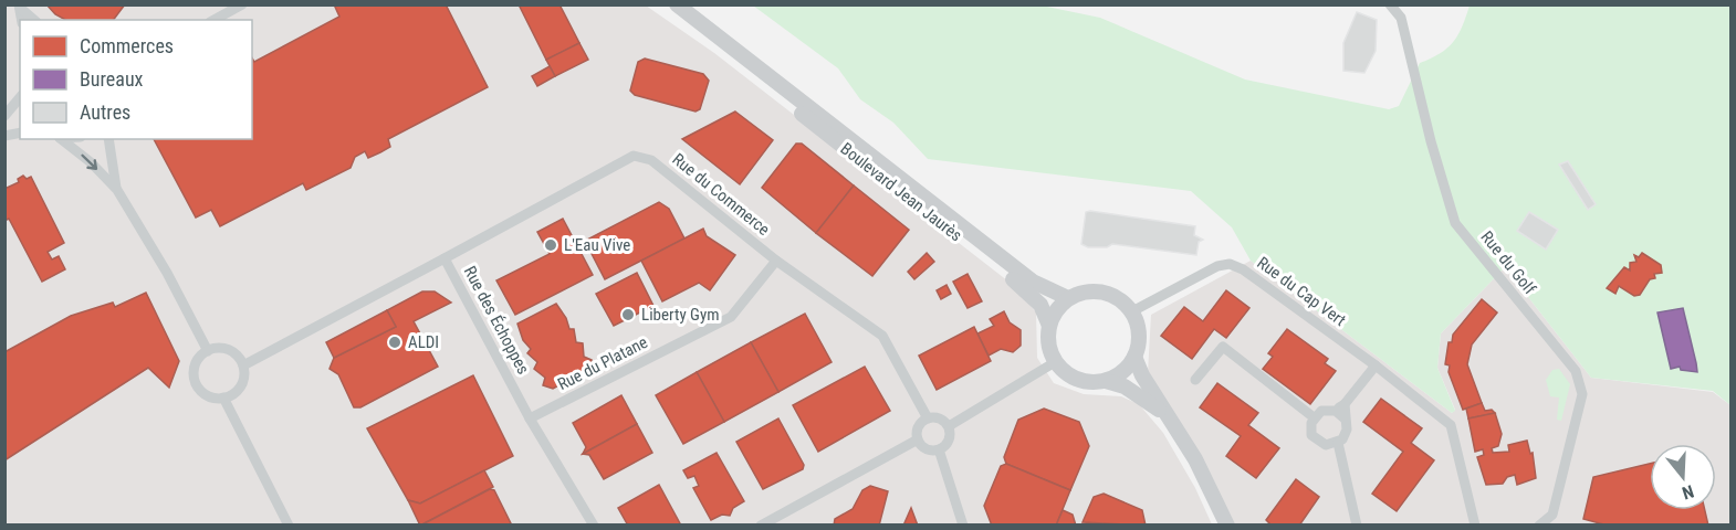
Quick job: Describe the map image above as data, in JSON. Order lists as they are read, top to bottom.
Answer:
{
  "streets": {
    "street": [
      "Boulevard Jean Jaurès",
      "Rue du Commerce",
      "Rue du Golf",
      "Rue du Cap Vert",
      "Rue des Échoppes",
      "Rue du Platane"
    ]
  },
  "crossings": [
    ["Boulevard Jean Jaurès", "Rue du Cap Vert"],
    ["Rue du Commerce", "Rue des Échoppes"],
    ["Rue du Commerce", "Rue du Platane"],
    ["Rue des Échoppes", "Rue du Platane"]
  ],
  "places": ["L'Eau Vive", "Liberty Gym", "ALDI"],
  "legend": ["Commerces", "Bureaux", "Autres"],
  "north": "bottom"
}
